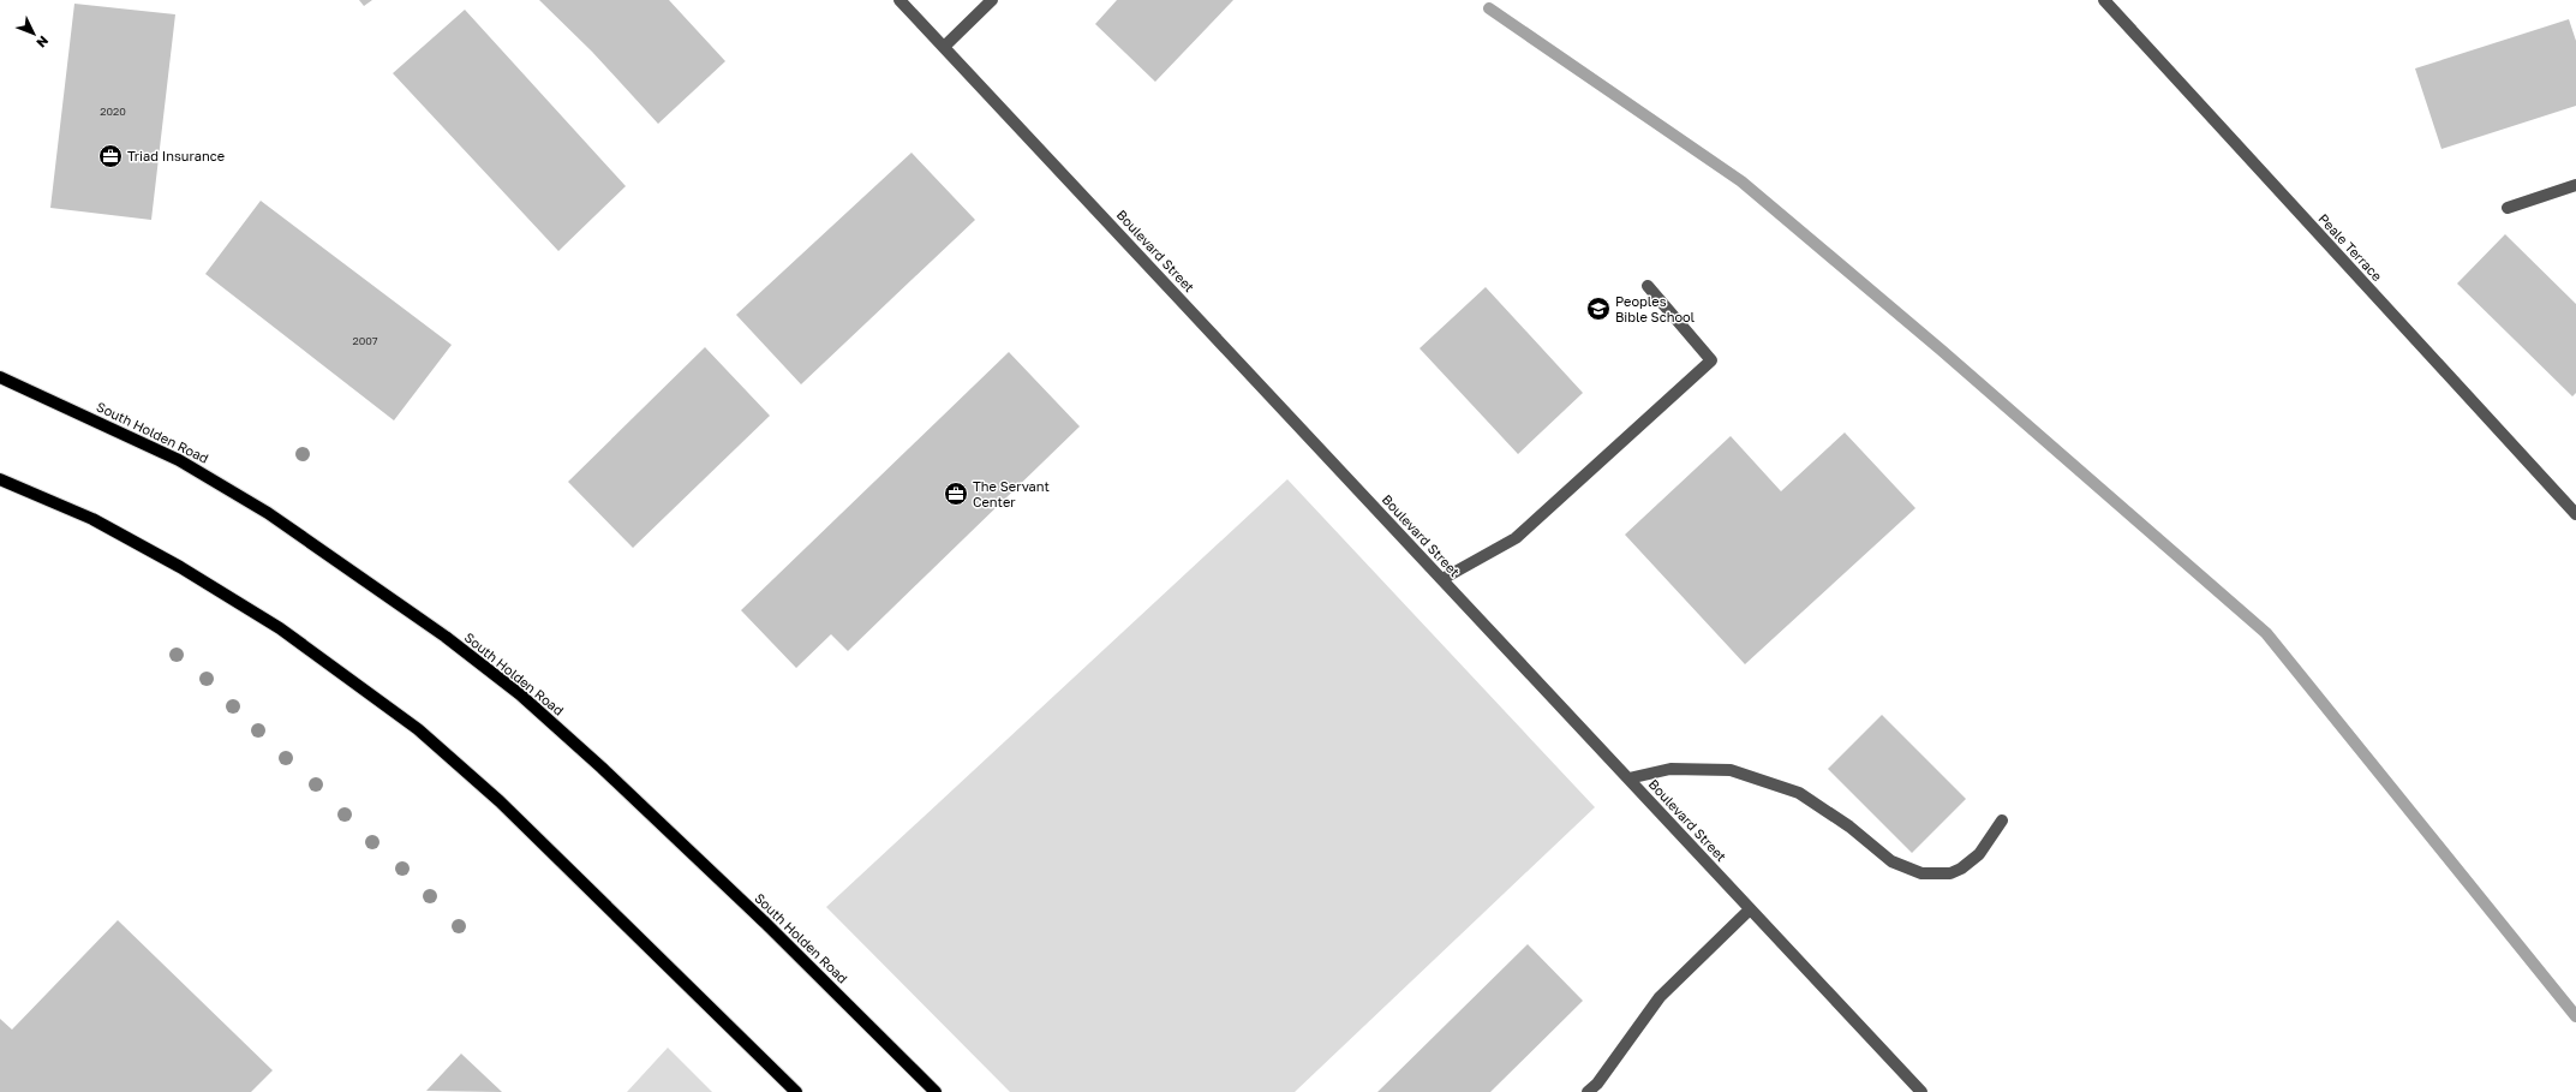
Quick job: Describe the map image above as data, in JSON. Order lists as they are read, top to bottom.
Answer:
{
  "streets": {
    "main road": ["South Holden Road"],
    "street": ["Peale Terrace", "Boulevard Street"]
  },
  "places": {
    "office": ["Triad Insurance", "The Servant Center"],
    "school or university": ["Peoples Bible School"]
  },
  "house_numbers": ["2020", "2007"],
  "north": "bottom right"
}
